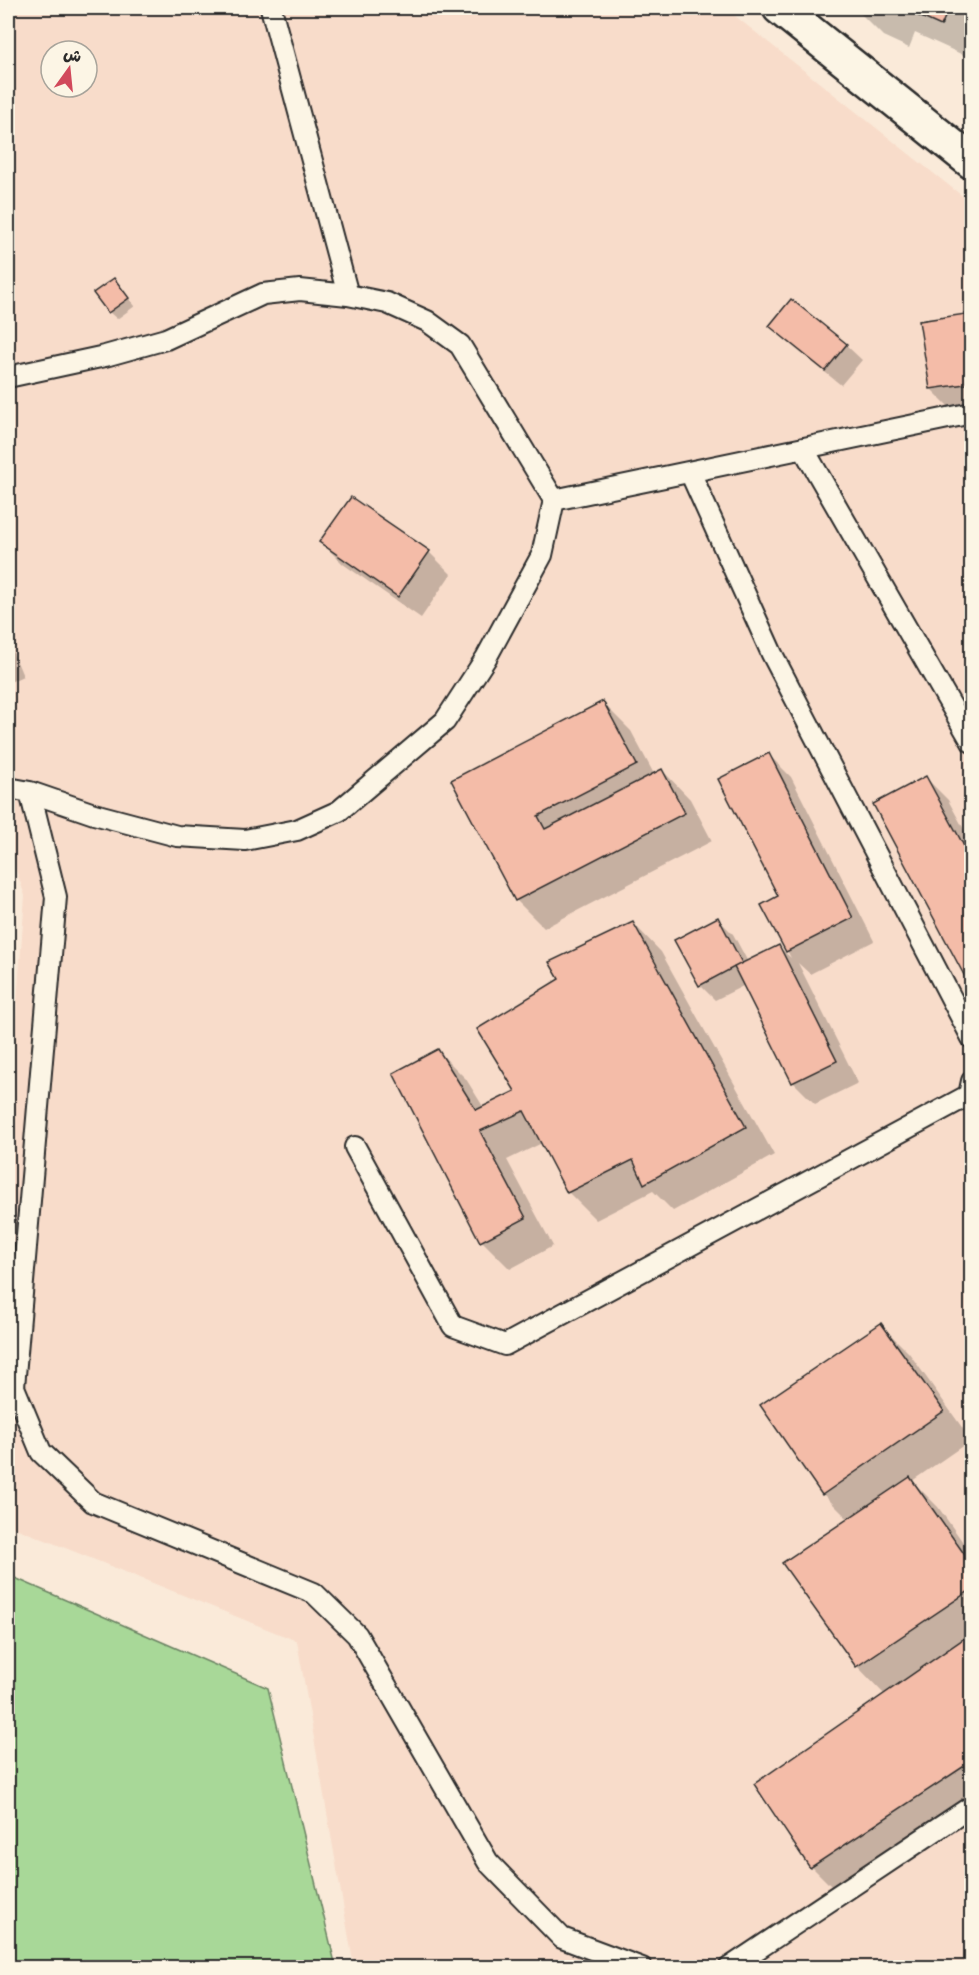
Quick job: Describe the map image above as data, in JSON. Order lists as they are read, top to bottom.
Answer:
{
  "north": "top"
}
